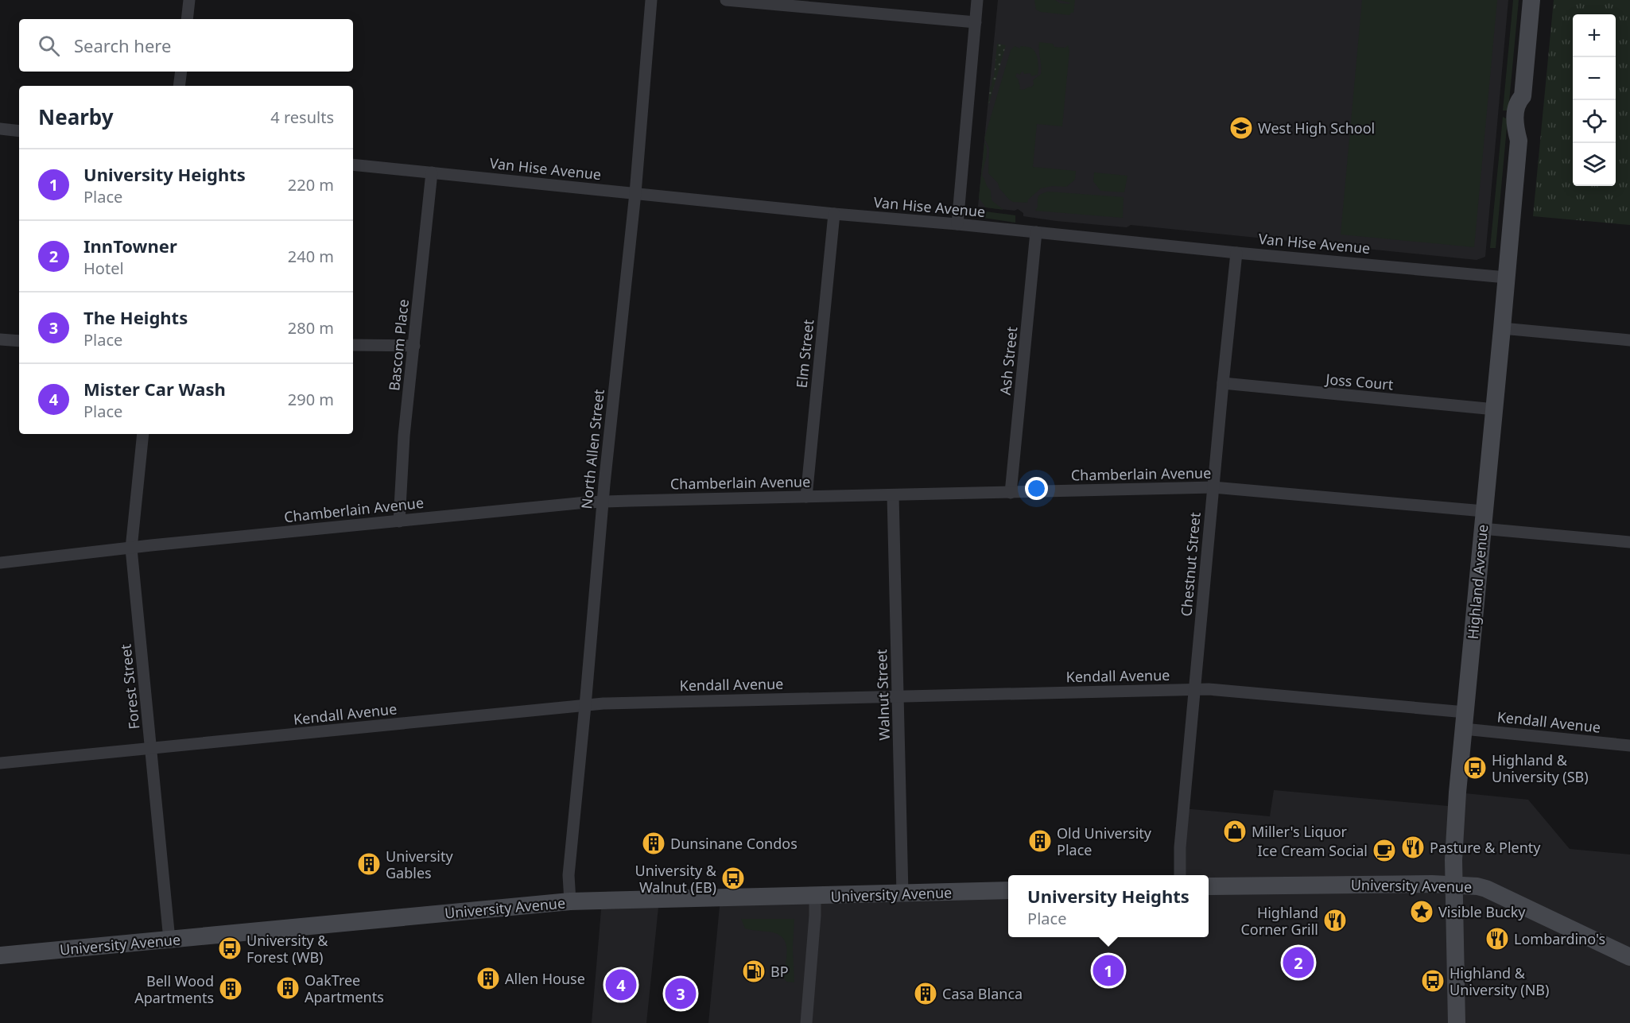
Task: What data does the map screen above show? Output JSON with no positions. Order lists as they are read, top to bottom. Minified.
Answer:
{"streets":{"street":["Van Hise Avenue","Bascom Place","Elm Street","Ash Street","Joss Court","North Allen Street","Chamberlain Avenue","Chestnut Street","Highland Avenue","Kendall Avenue","Forest Street","Walnut Street","University Avenue"]},"crossings":[["Van Hise Avenue","Bascom Place"],["Van Hise Avenue","Elm Street"],["Van Hise Avenue","Ash Street"],["Van Hise Avenue","North Allen Street"],["Van Hise Avenue","Chestnut Street"],["Van Hise Avenue","Highland Avenue"],["Bascom Place","Chamberlain Avenue"],["Elm Street","Chamberlain Avenue"],["Ash Street","Chamberlain Avenue"],["Joss Court","Chestnut Street"],["Joss Court","Highland Avenue"],["North Allen Street","Chamberlain Avenue"],["North Allen Street","Kendall Avenue"],["North Allen Street","University Avenue"],["Chamberlain Avenue","Chestnut Street"],["Chamberlain Avenue","Highland Avenue"],["Chamberlain Avenue","Forest Street"],["Chamberlain Avenue","Walnut Street"],["Chestnut Street","Kendall Avenue"],["Highland Avenue","Kendall Avenue"],["Highland Avenue","University Avenue"],["Kendall Avenue","Forest Street"],["Kendall Avenue","Walnut Street"],["Forest Street","University Avenue"],["Walnut Street","University Avenue"]],"places":{"school or university":["West High School"],"bus stop":["Highland & University (SB)","University & Walnut (EB)","University & Forest (WB)","Highland & University (NB)"],"shop":["Miller's Liquor"],"building":["Old University Place","Dunsinane Condos","University Gables","Allen House","OakTree Apartments","Bell Wood Apartments","Casa Blanca"],"restaurant":["Pasture & Plenty","Highland Corner Grill","Lombardino's"],"cafe":["Ice Cream Social"],"place":["Visible Bucky"],"fuel station":["BP"]},"page":{"map_buttons":["+","−"],"search":"Search here","heading":["Nearby","4 results"],"list":[{"mark":"1","name":"University Heights","note":"Place","value":"220 m"},{"mark":"2","name":"InnTowner","note":"Hotel","value":"240 m"},{"mark":"3","name":"The Heights","note":"Place","value":"280 m"},{"mark":"4","name":"Mister Car Wash","note":"Place","value":"290 m"}],"popup":["University Heights","Place"],"pins":["2","1","4","3"]}}
